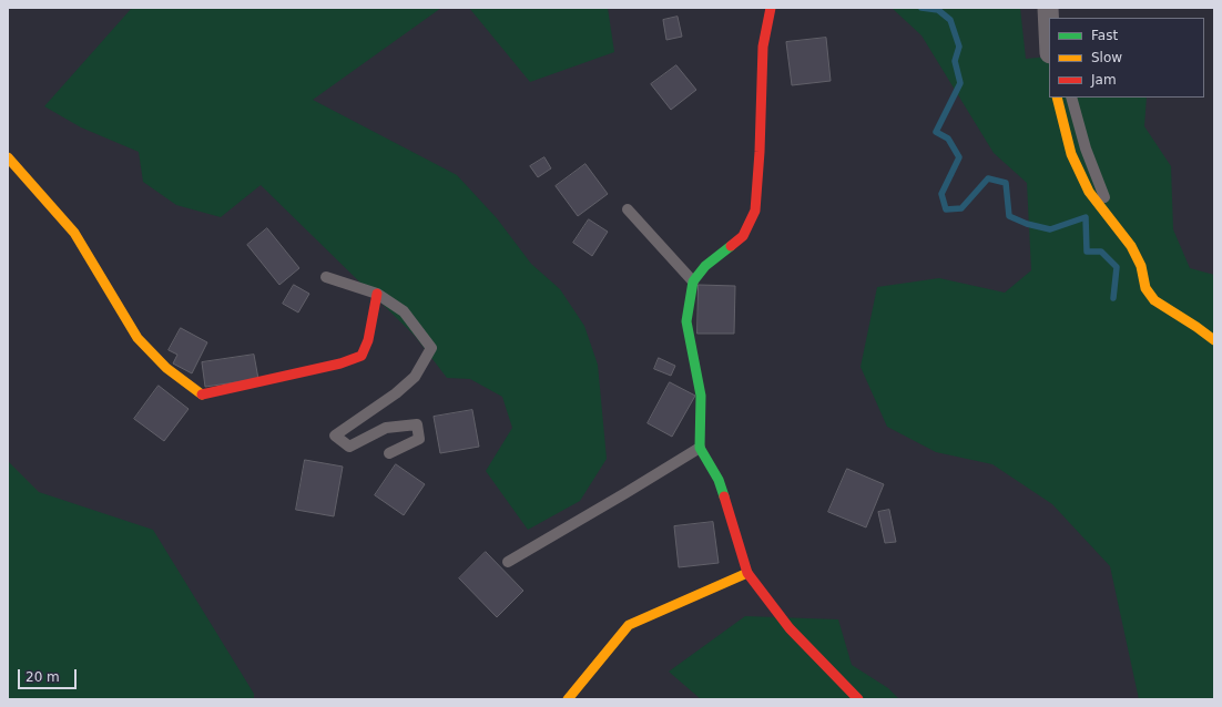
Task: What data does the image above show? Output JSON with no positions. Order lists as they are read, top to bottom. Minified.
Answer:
{"legend":["Fast","Slow","Jam"],"scale_bar":"20 m"}
